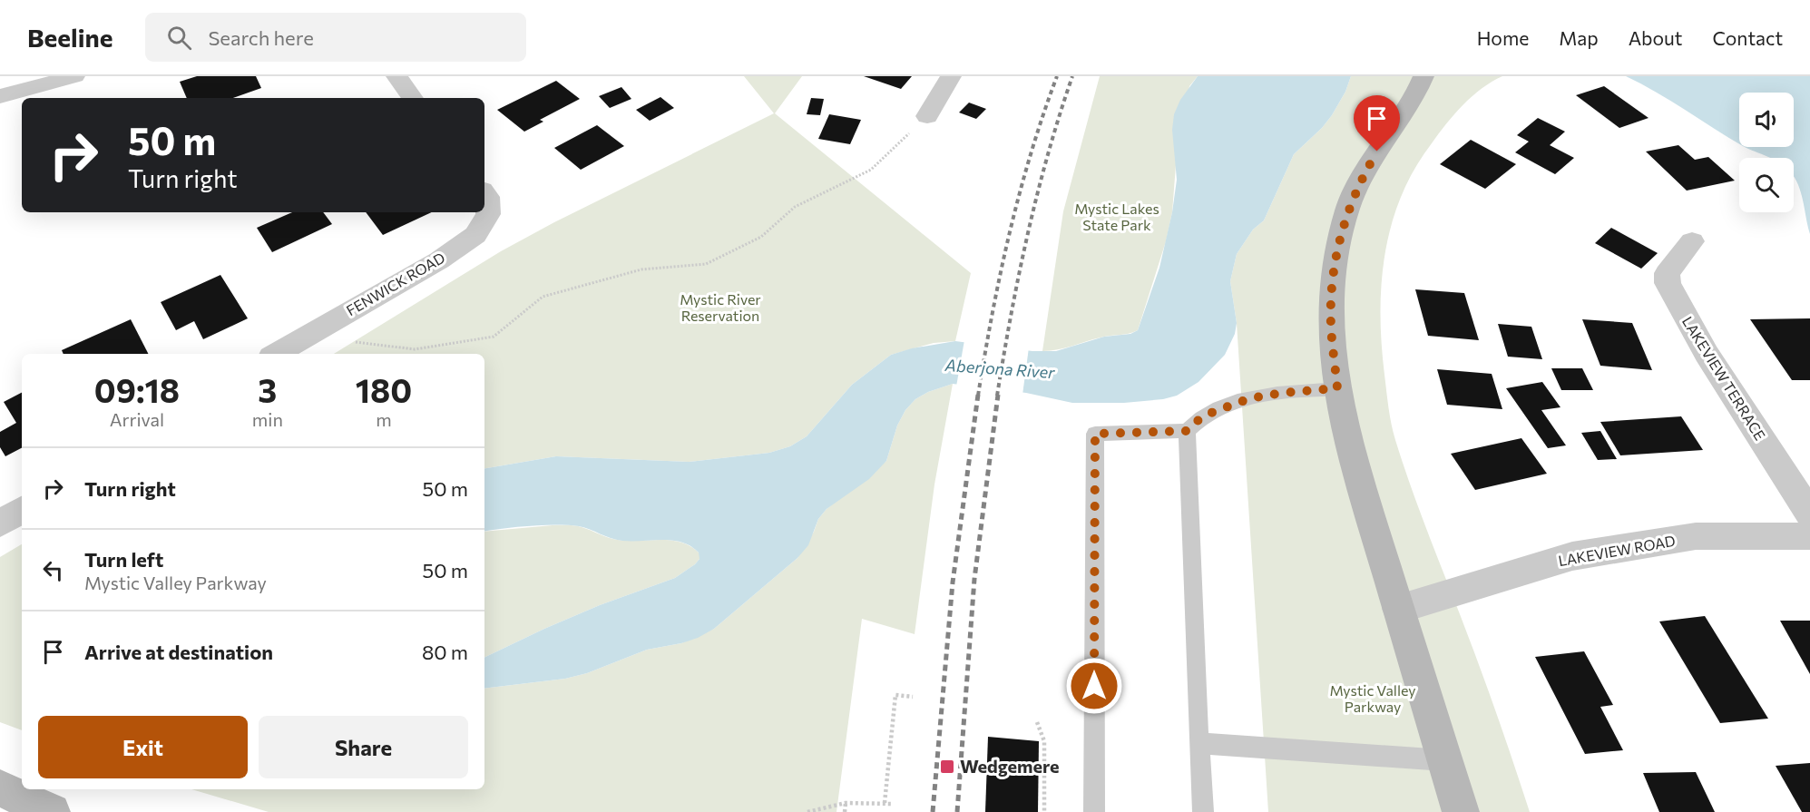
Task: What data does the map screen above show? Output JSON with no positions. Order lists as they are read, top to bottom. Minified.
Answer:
{"streets":{"street":["FENWICK ROAD","LAKEVIEW TERRACE","LAKEVIEW ROAD"]},"water":["Aberjona River"],"parks":["Mystic Lakes State Park","Mystic River Reservation","Mystic Valley Parkway"],"places":{"transit":["Wedgemere"]},"page":{"header":"Beeline","search":"Search here","nav":["Home","Map","About","Contact"],"turn":["50 m","Turn right"],"eta":["09:18","Arrival","3","min","180","m"],"list":[{"name":"Turn right","value":"50 m"},{"name":"Turn left","note":"Mystic Valley Parkway","value":"50 m"},{"name":"Arrive at destination","value":"80 m"}],"buttons":["Exit","Share"]}}
